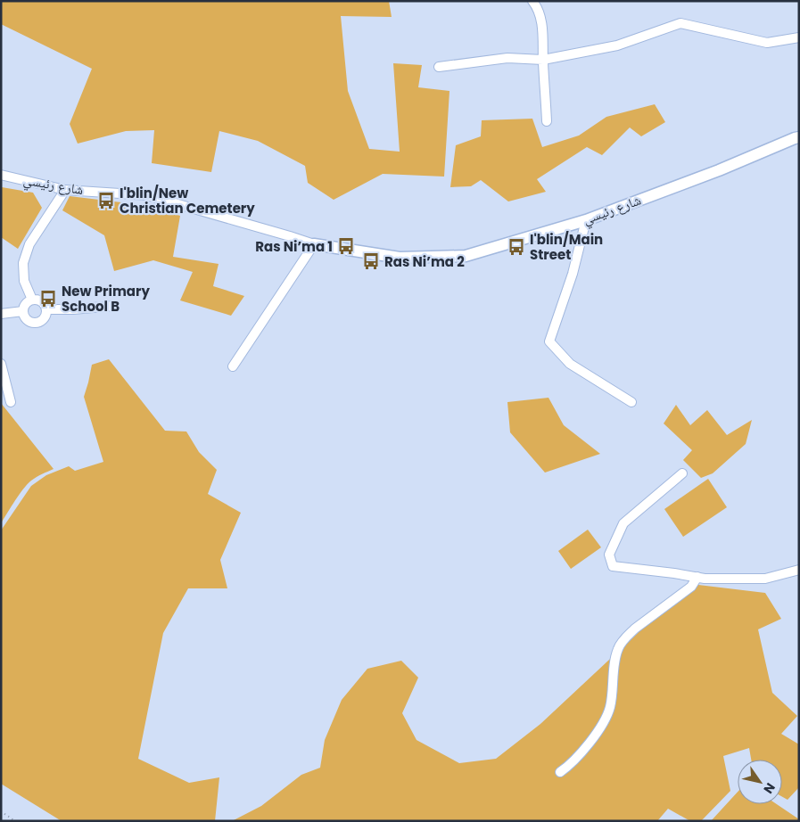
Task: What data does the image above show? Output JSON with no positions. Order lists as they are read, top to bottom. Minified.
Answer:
{"streets":{"street":["شارع رئيسي"]},"places":{"bus stop":["I'blin/New Christian Cemetery","Ras Ni’ma 1","I'blin/Main Street","Ras Ni’ma 2","New Primary School B"]},"north":"bottom right"}
